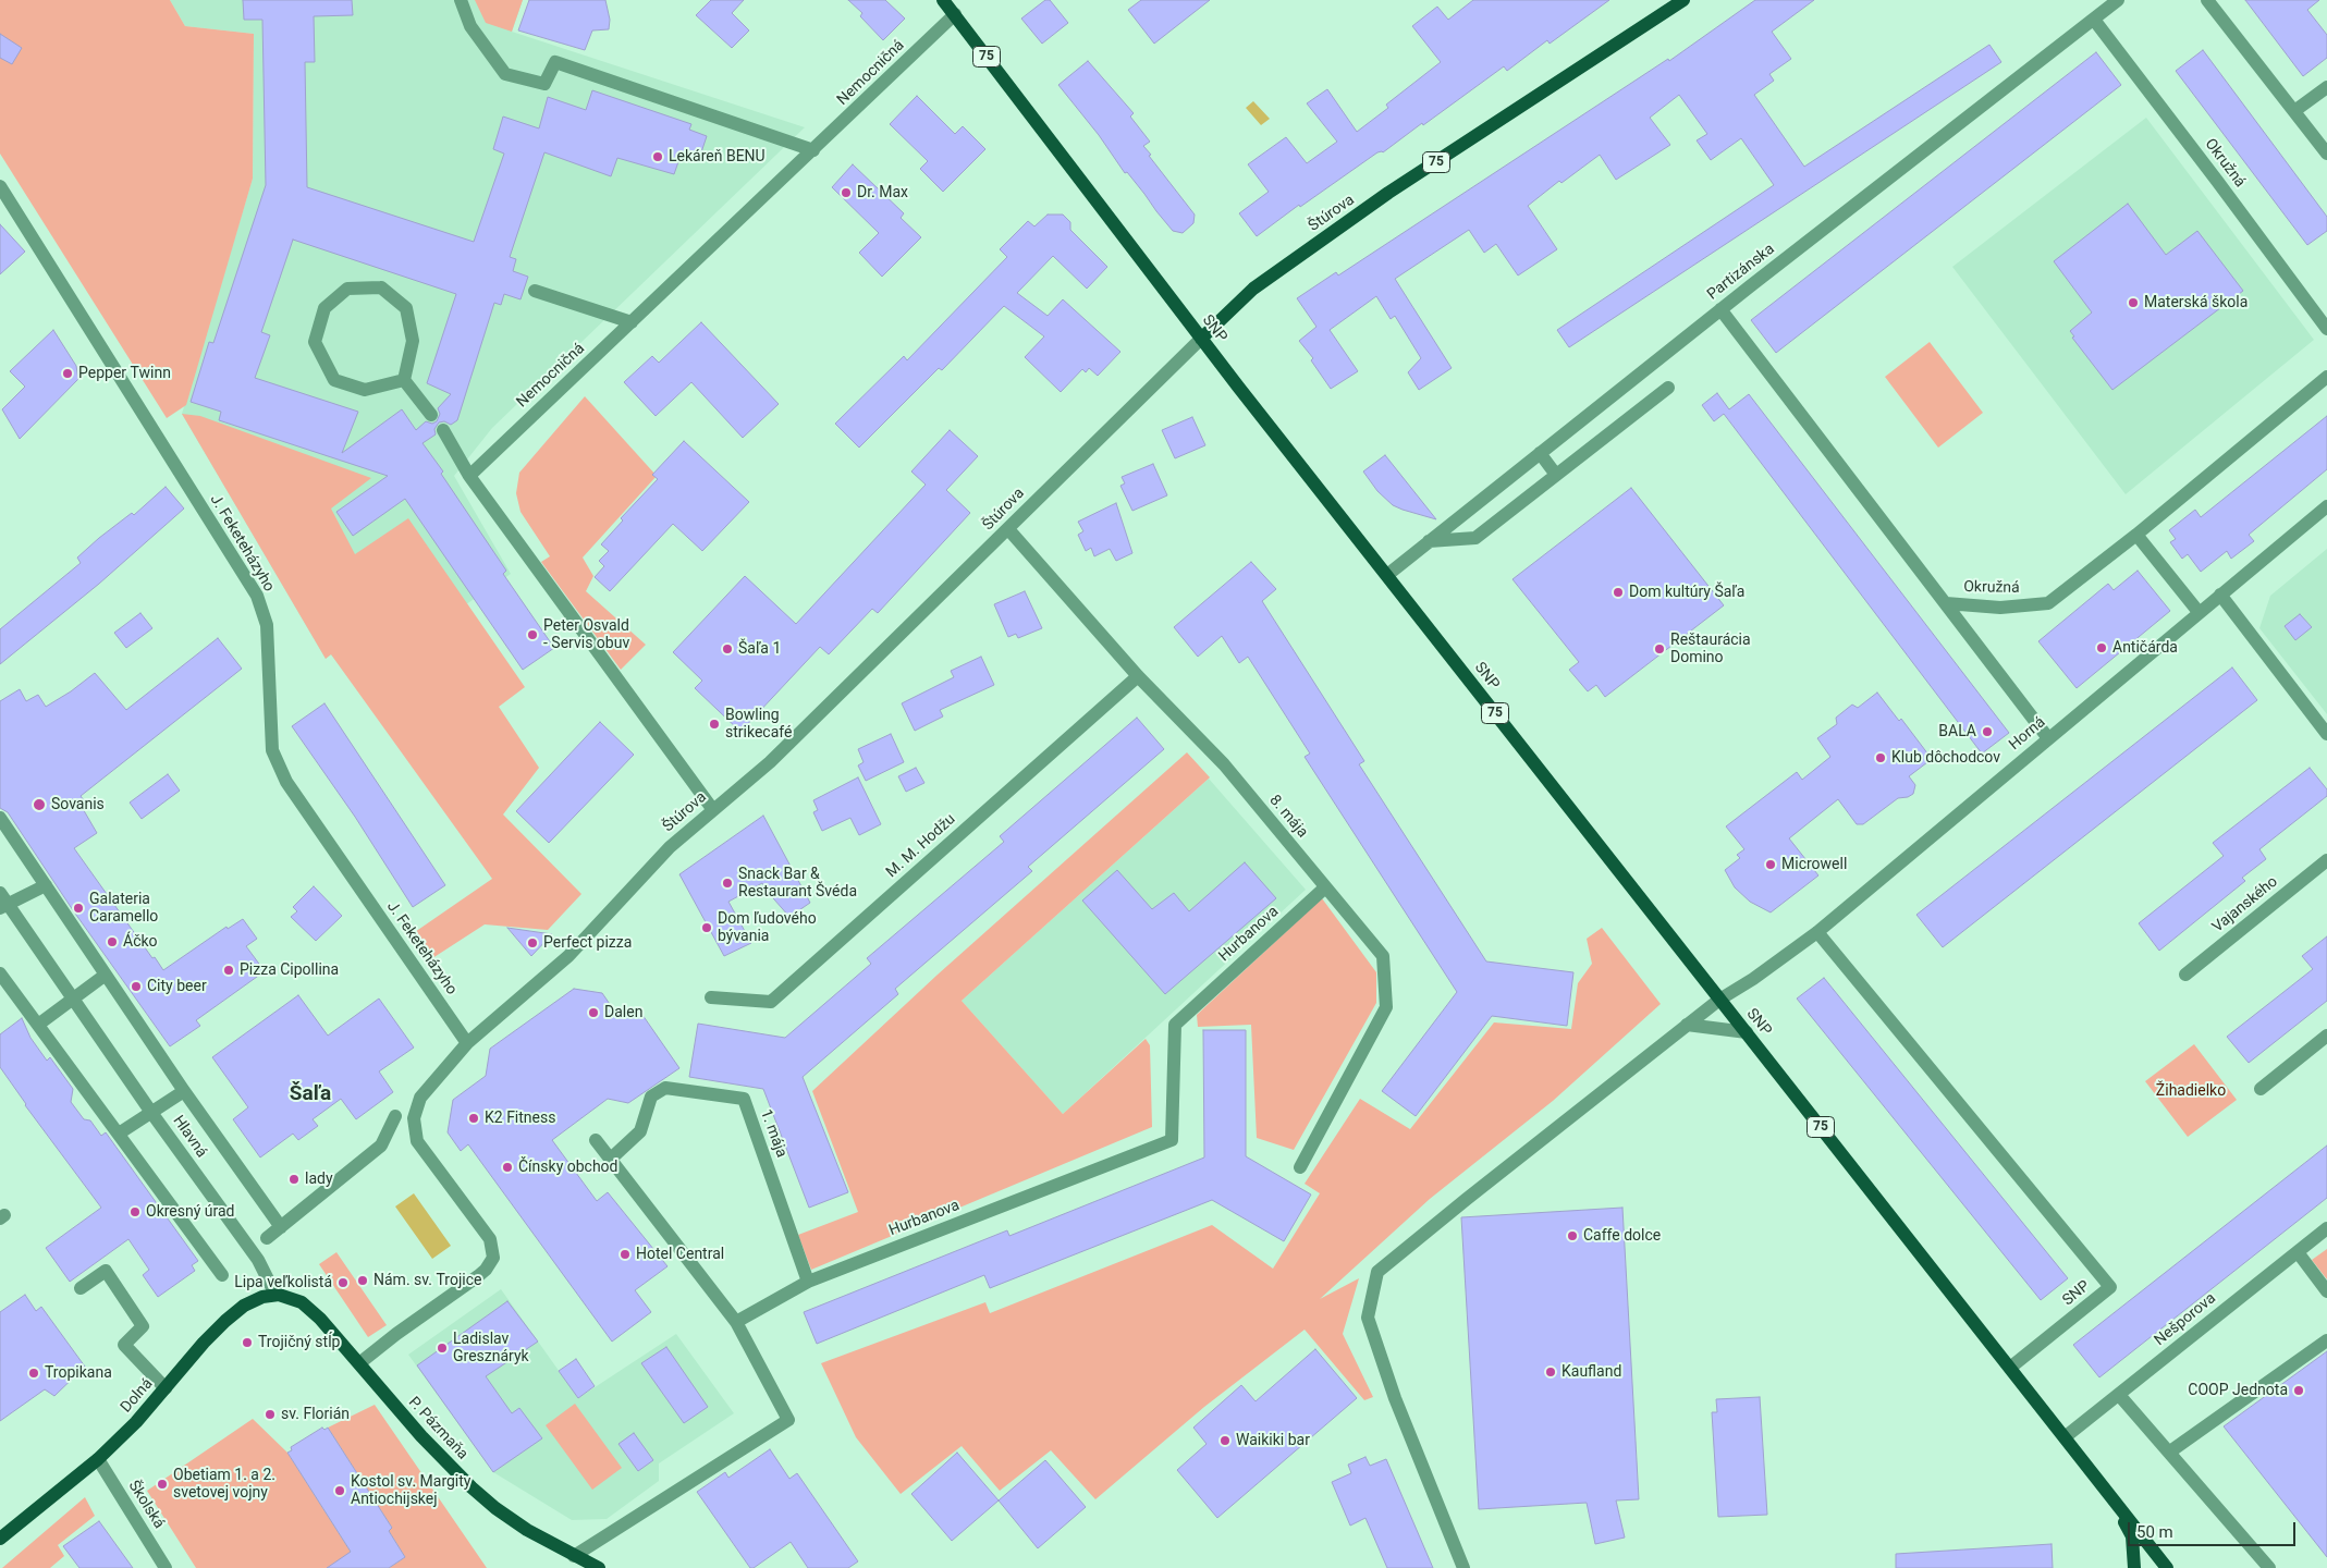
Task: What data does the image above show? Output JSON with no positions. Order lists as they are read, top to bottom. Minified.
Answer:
{"streets":{"main road":["75","Štúrova","SNP","Dolná","P. Pázmaňa"],"street":["Nemocničná","Okružná","Partizánska","J. Feketeházyho","Horná","8. mája","M. M. Hodžu","Vajanského","Hurbanova","1. mája","Hlavná","Nešporova","Školská"]},"crossings":[["Nemocničná","SNP"],["Okružná","Partizánska"],["Štúrova","SNP"],["Štúrova","J. Feketeházyho"],["Štúrova","8. mája"],["Štúrova","P. Pázmaňa"],["Partizánska","SNP"],["SNP","Horná"],["SNP","Nešporova"],["8. mája","M. M. Hodžu"],["8. mája","Hurbanova"],["Hurbanova","1. mája"],["Hlavná","Dolná"],["Hlavná","P. Pázmaňa"],["Dolná","P. Pázmaňa"],["Dolná","Školská"]],"districts":["Šaľa"],"parks":["Žihadielko"],"places":["Lekáreň BENU","Dr. Max","Materská škola","Pepper Twinn","Dom kultúry Šaľa","Peter Osvald - Servis obuv","Antičárda","Šaľa 1","Reštaurácia Domino","Bowling strikecafé","BALA","Klub dôchodcov","Sovanis","Microwell","Snack Bar & Restaurant Švéda","Galateria Caramello","Dom ľudového bývania","Áčko","Perfect pizza","Pizza Cipollina","City beer","Dalen","K2 Fitness","Čínsky obchod","lady","Okresný úrad","Caffe dolce","Hotel Central","Nám. sv. Trojice","Lipa veľkolistá","Trojičný stĺp","Ladislav Gresznáryk","Kaufland","Tropikana","COOP Jednota","sv. Florián","Waikiki bar","Obetiam 1. a 2. svetovej vojny","Kostol sv. Margity Antiochijskej"],"scale_bar":"50 m"}
